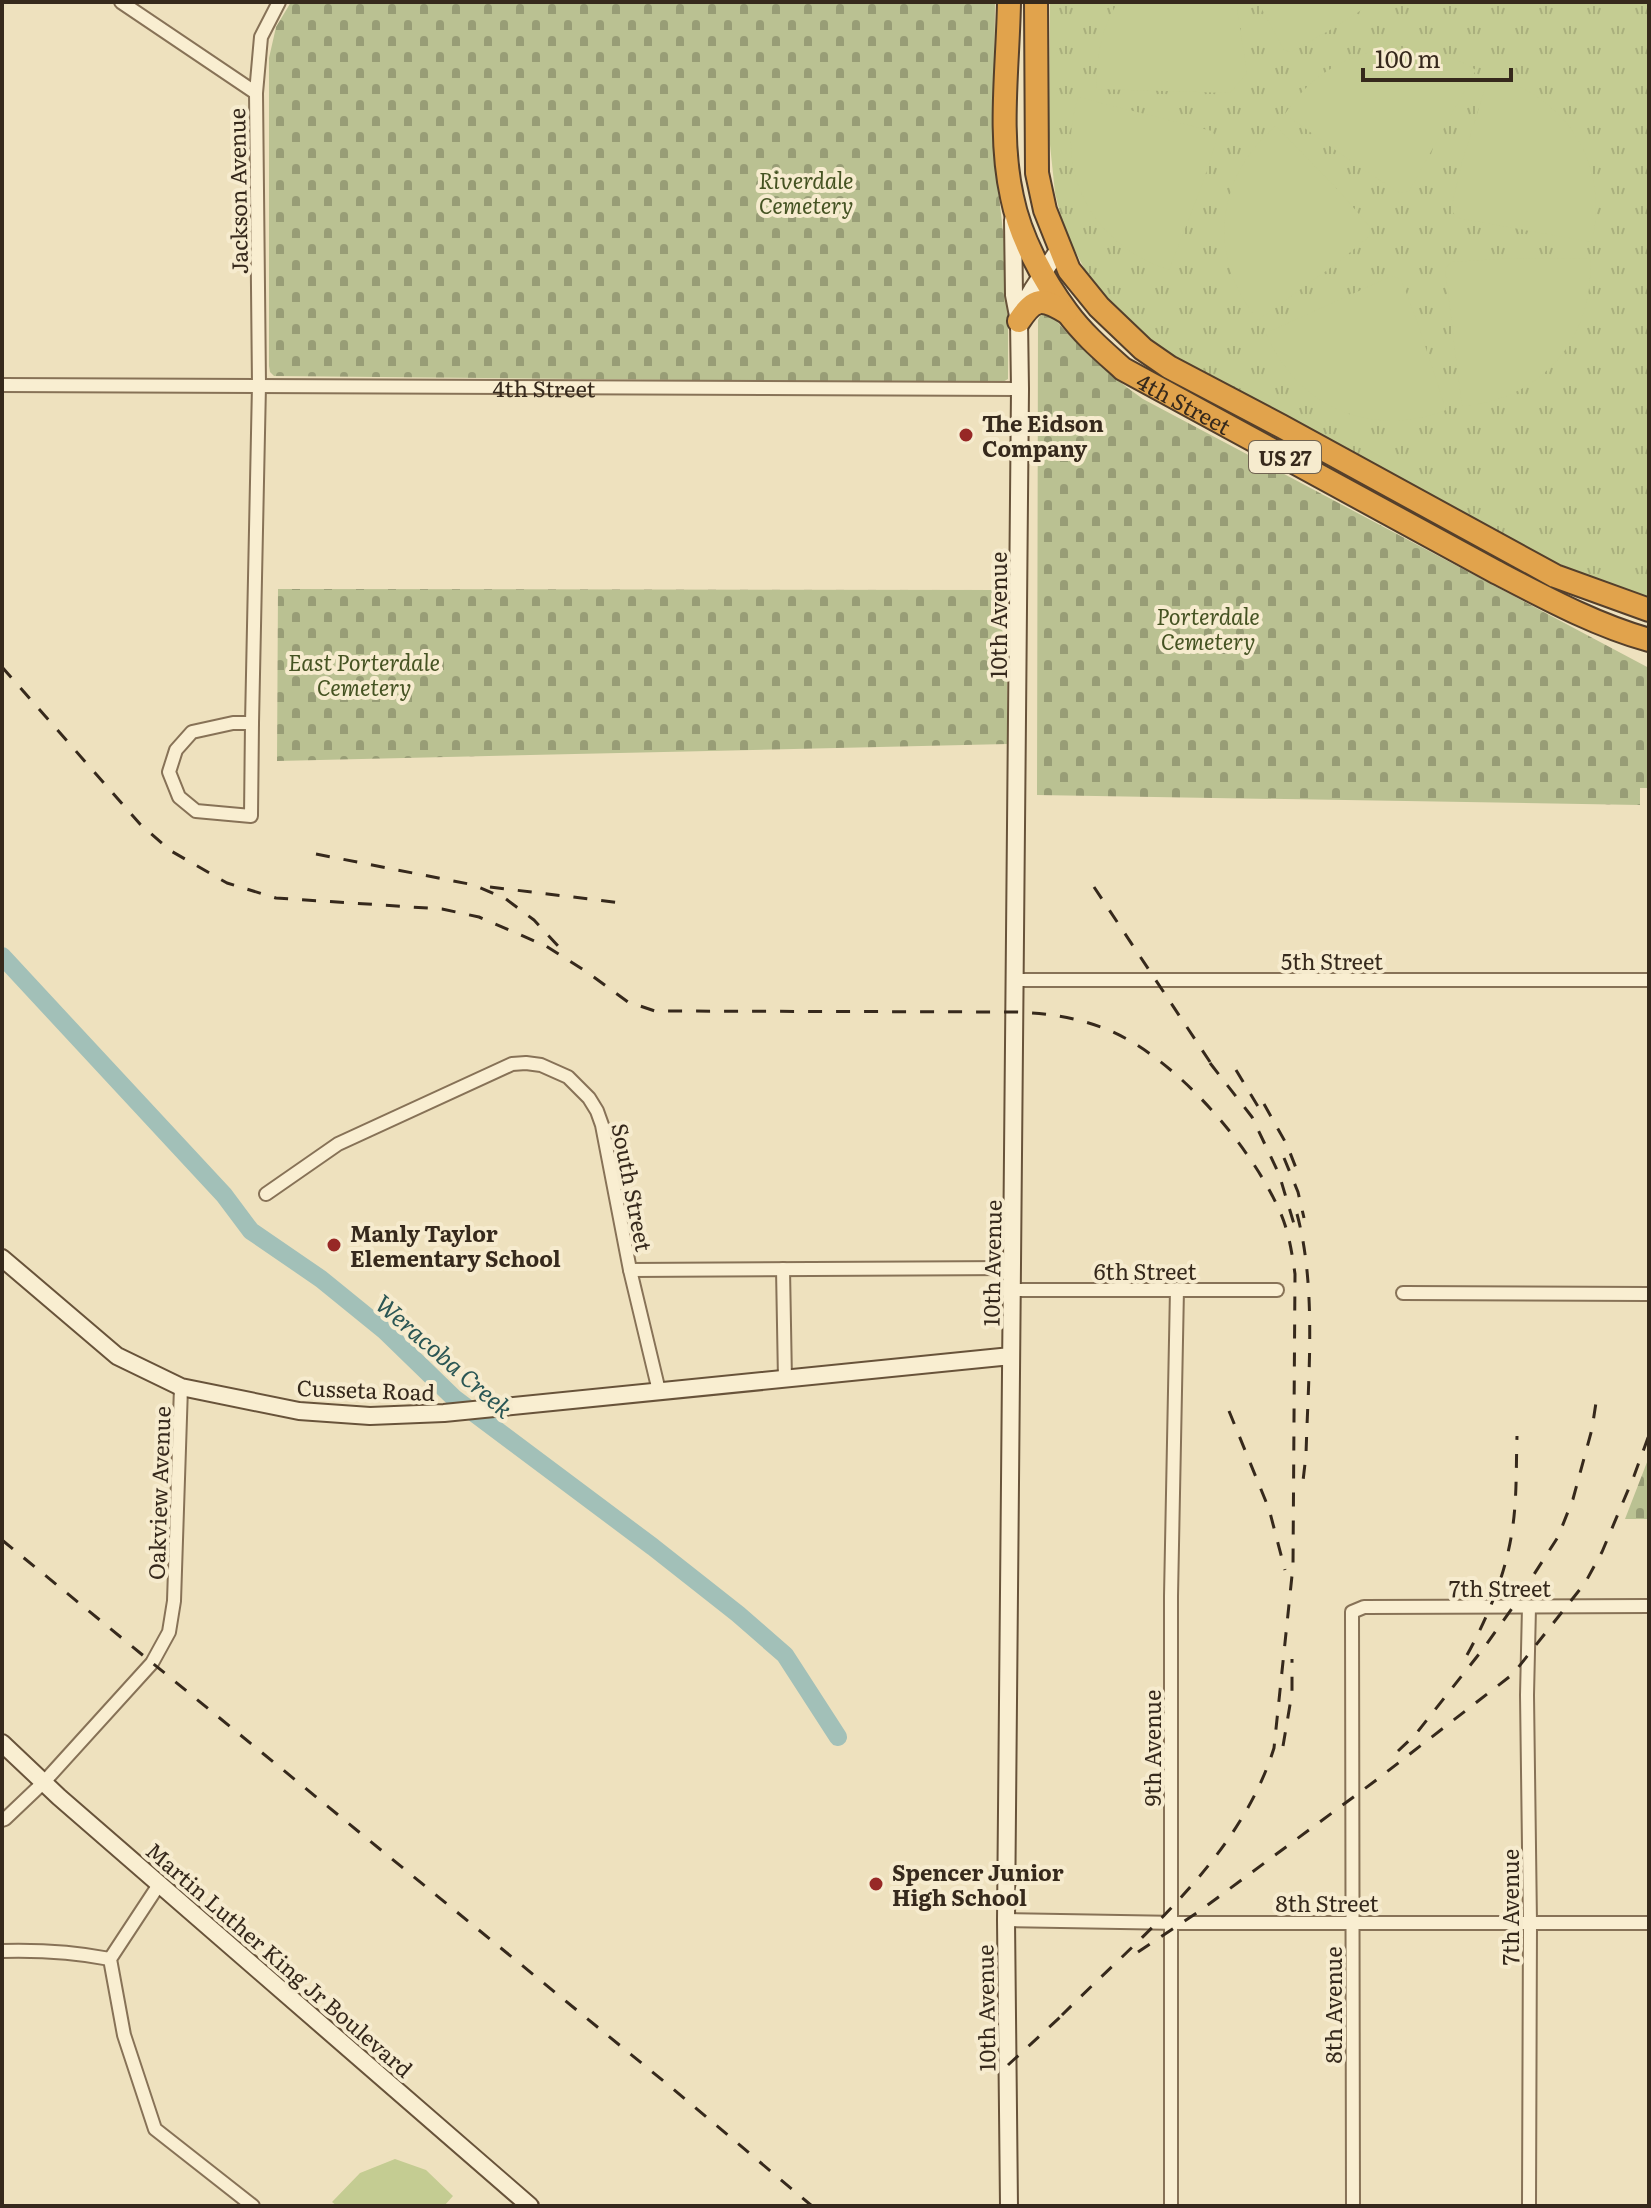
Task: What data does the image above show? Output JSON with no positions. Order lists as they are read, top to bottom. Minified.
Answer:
{"streets":{"highway":["4th Street","US 27"],"main road":["10th Avenue","Cusseta Road","Martin Luther King Jr Boulevard"],"street":["Jackson Avenue","5th Street","South Street","6th Street","Oakview Avenue","7th Street","9th Avenue","8th Street","7th Avenue","8th Avenue"]},"crossings":[["Jackson Avenue","4th Street"],["4th Street","10th Avenue"],["10th Avenue","5th Street"],["10th Avenue","South Street"],["10th Avenue","6th Street"],["10th Avenue","Cusseta Road"],["10th Avenue","8th Street"],["6th Street","9th Avenue"],["Cusseta Road","Oakview Avenue"],["Oakview Avenue","Martin Luther King Jr Boulevard"],["7th Street","7th Avenue"],["7th Street","8th Avenue"],["9th Avenue","8th Street"],["8th Street","7th Avenue"],["8th Street","8th Avenue"]],"water":["Weracoba Creek"],"parks":["Riverdale Cemetery","Porterdale Cemetery","East Porterdale Cemetery"],"places":["The Eidson Company","Manly Taylor Elementary School","Spencer Junior High School"],"scale_bar":"100 m"}
